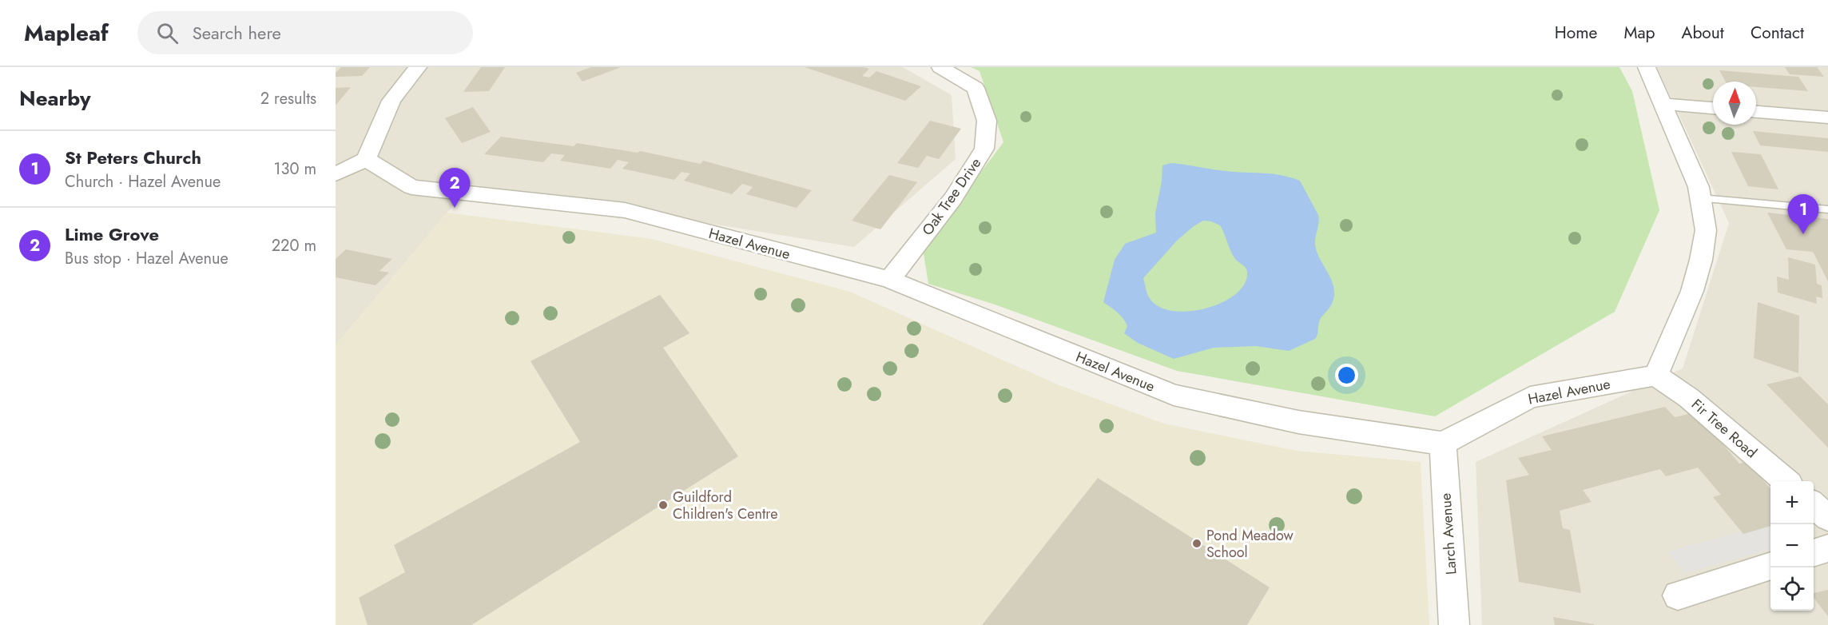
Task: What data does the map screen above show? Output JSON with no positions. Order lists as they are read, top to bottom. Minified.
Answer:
{"streets":{"street":["Oak Tree Drive","Hazel Avenue","Fir Tree Road","Larch Avenue"]},"crossings":[["Oak Tree Drive","Hazel Avenue"],["Hazel Avenue","Fir Tree Road"],["Hazel Avenue","Larch Avenue"]],"places":["Guildford Children's Centre","Pond Meadow School"],"north":"top","page":{"header":"Mapleaf","search":"Search here","nav":["Home","Map","About","Contact"],"heading":["Nearby","2 results"],"list":[{"mark":"1","name":"St Peters Church","note":"Church · Hazel Avenue","value":"130 m"},{"mark":"2","name":"Lime Grove","note":"Bus stop · Hazel Avenue","value":"220 m"}],"pins":["2","1"],"map_buttons":["+","−"]}}
